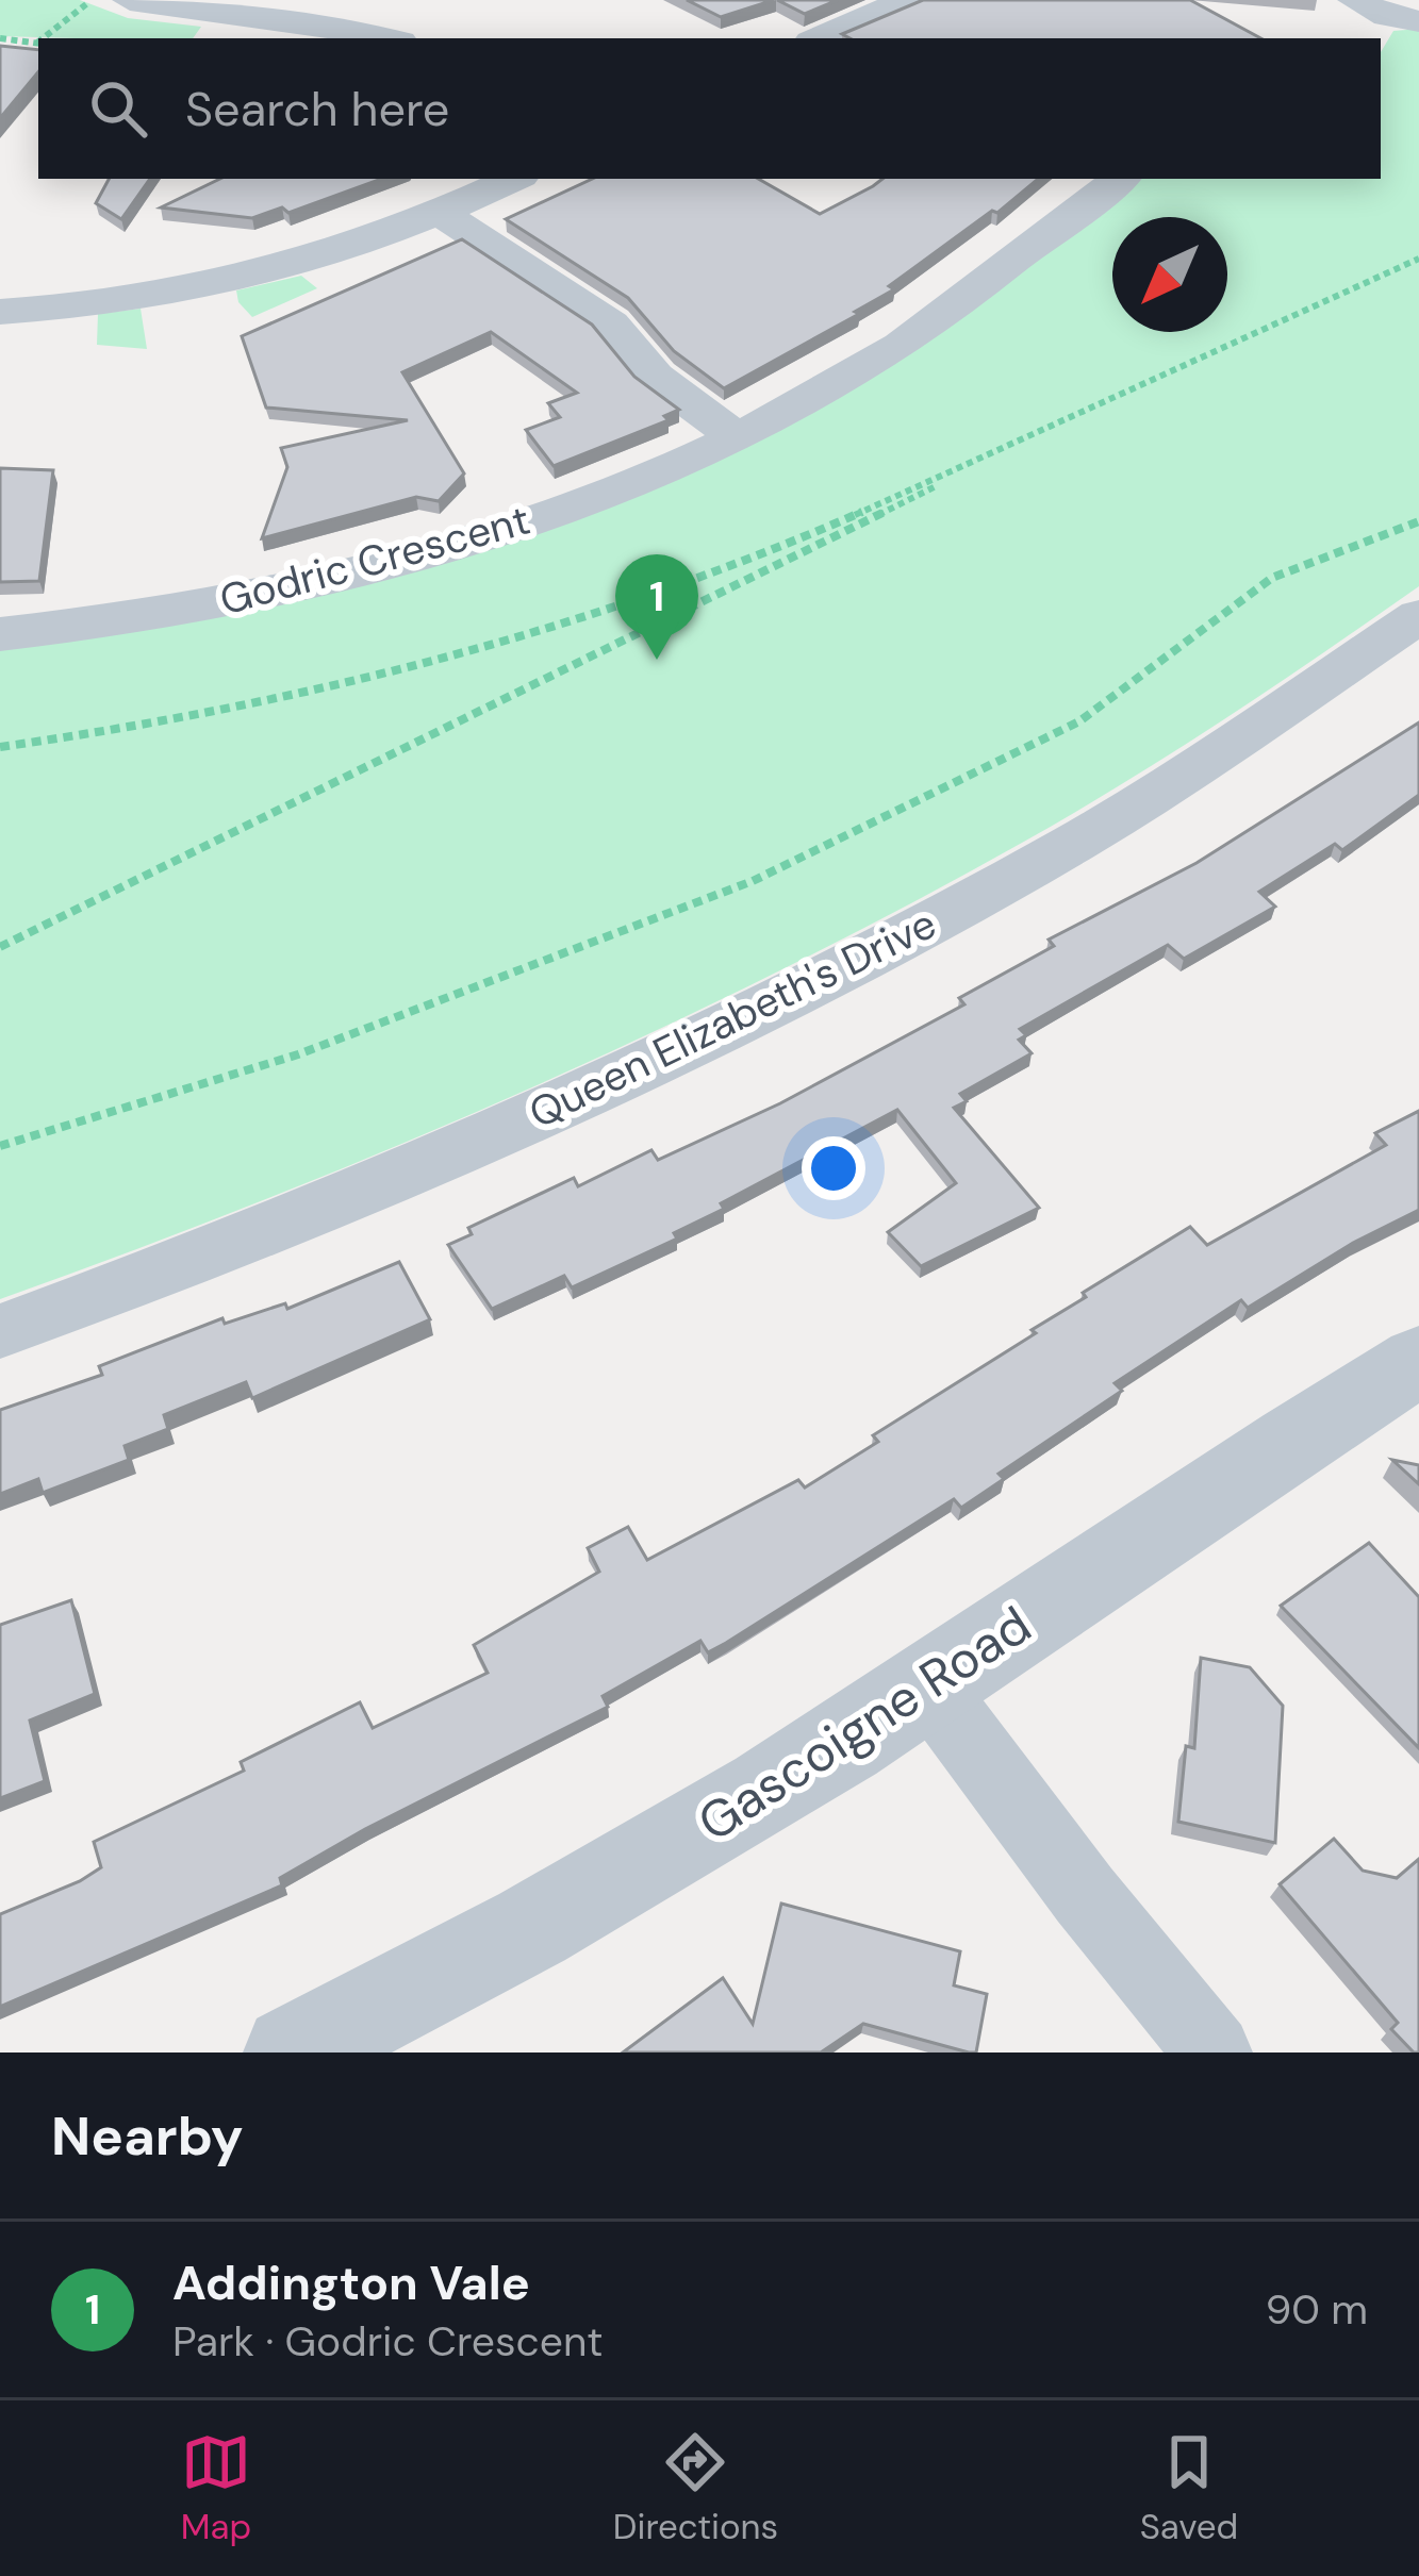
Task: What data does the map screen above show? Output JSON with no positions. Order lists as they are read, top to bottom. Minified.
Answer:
{"streets":{"street":["Godric Crescent","Queen Elizabeth's Drive","Gascoigne Road"]},"north":"bottom left","page":{"search":"Search here","pins":"1","heading":"Nearby","list":[{"mark":"1","name":"Addington Vale","note":"Park · Godric Crescent","value":"90 m"}],"nav":["Map","Directions","Saved"]}}
